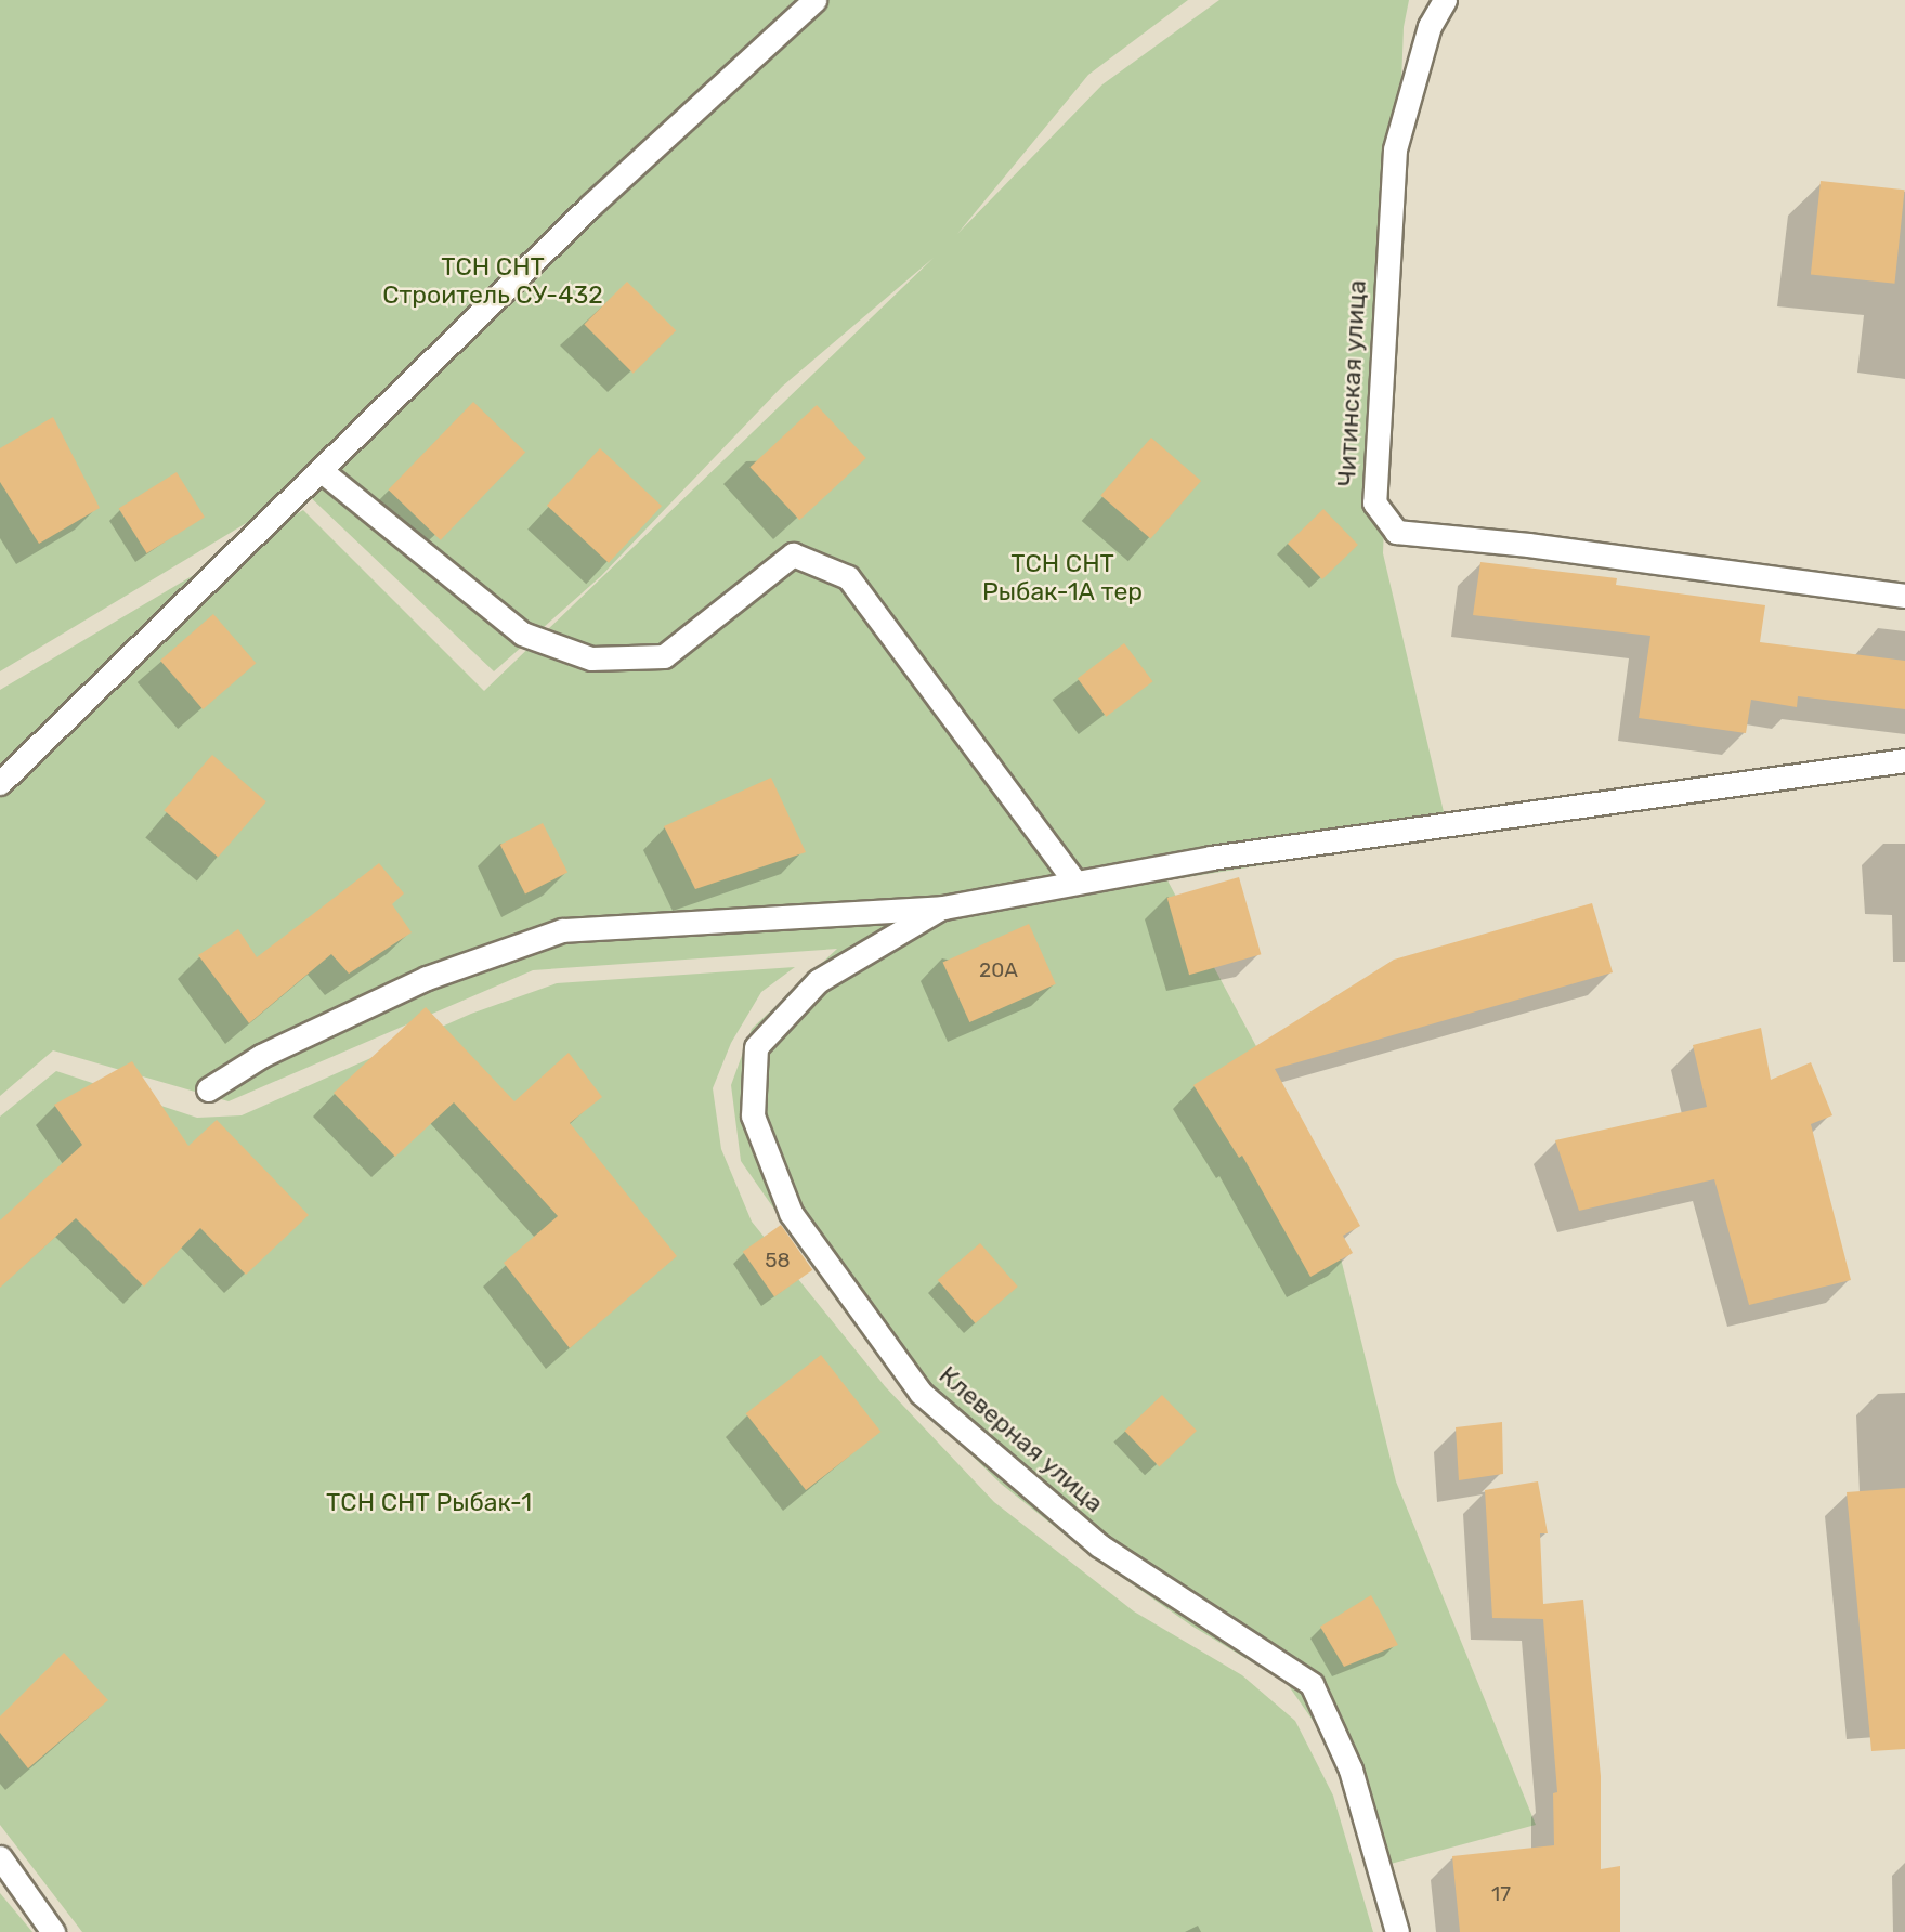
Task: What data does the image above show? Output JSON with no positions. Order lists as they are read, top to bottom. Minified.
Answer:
{"streets":{"lane":["Читинская улица","Клеверная улица"]},"parks":["ТСН СНТ Строитель СУ-432","ТСН СНТ Рыбак-1А тер","ТСН СНТ Рыбак-1"],"house_numbers":["20А","58","17"]}
